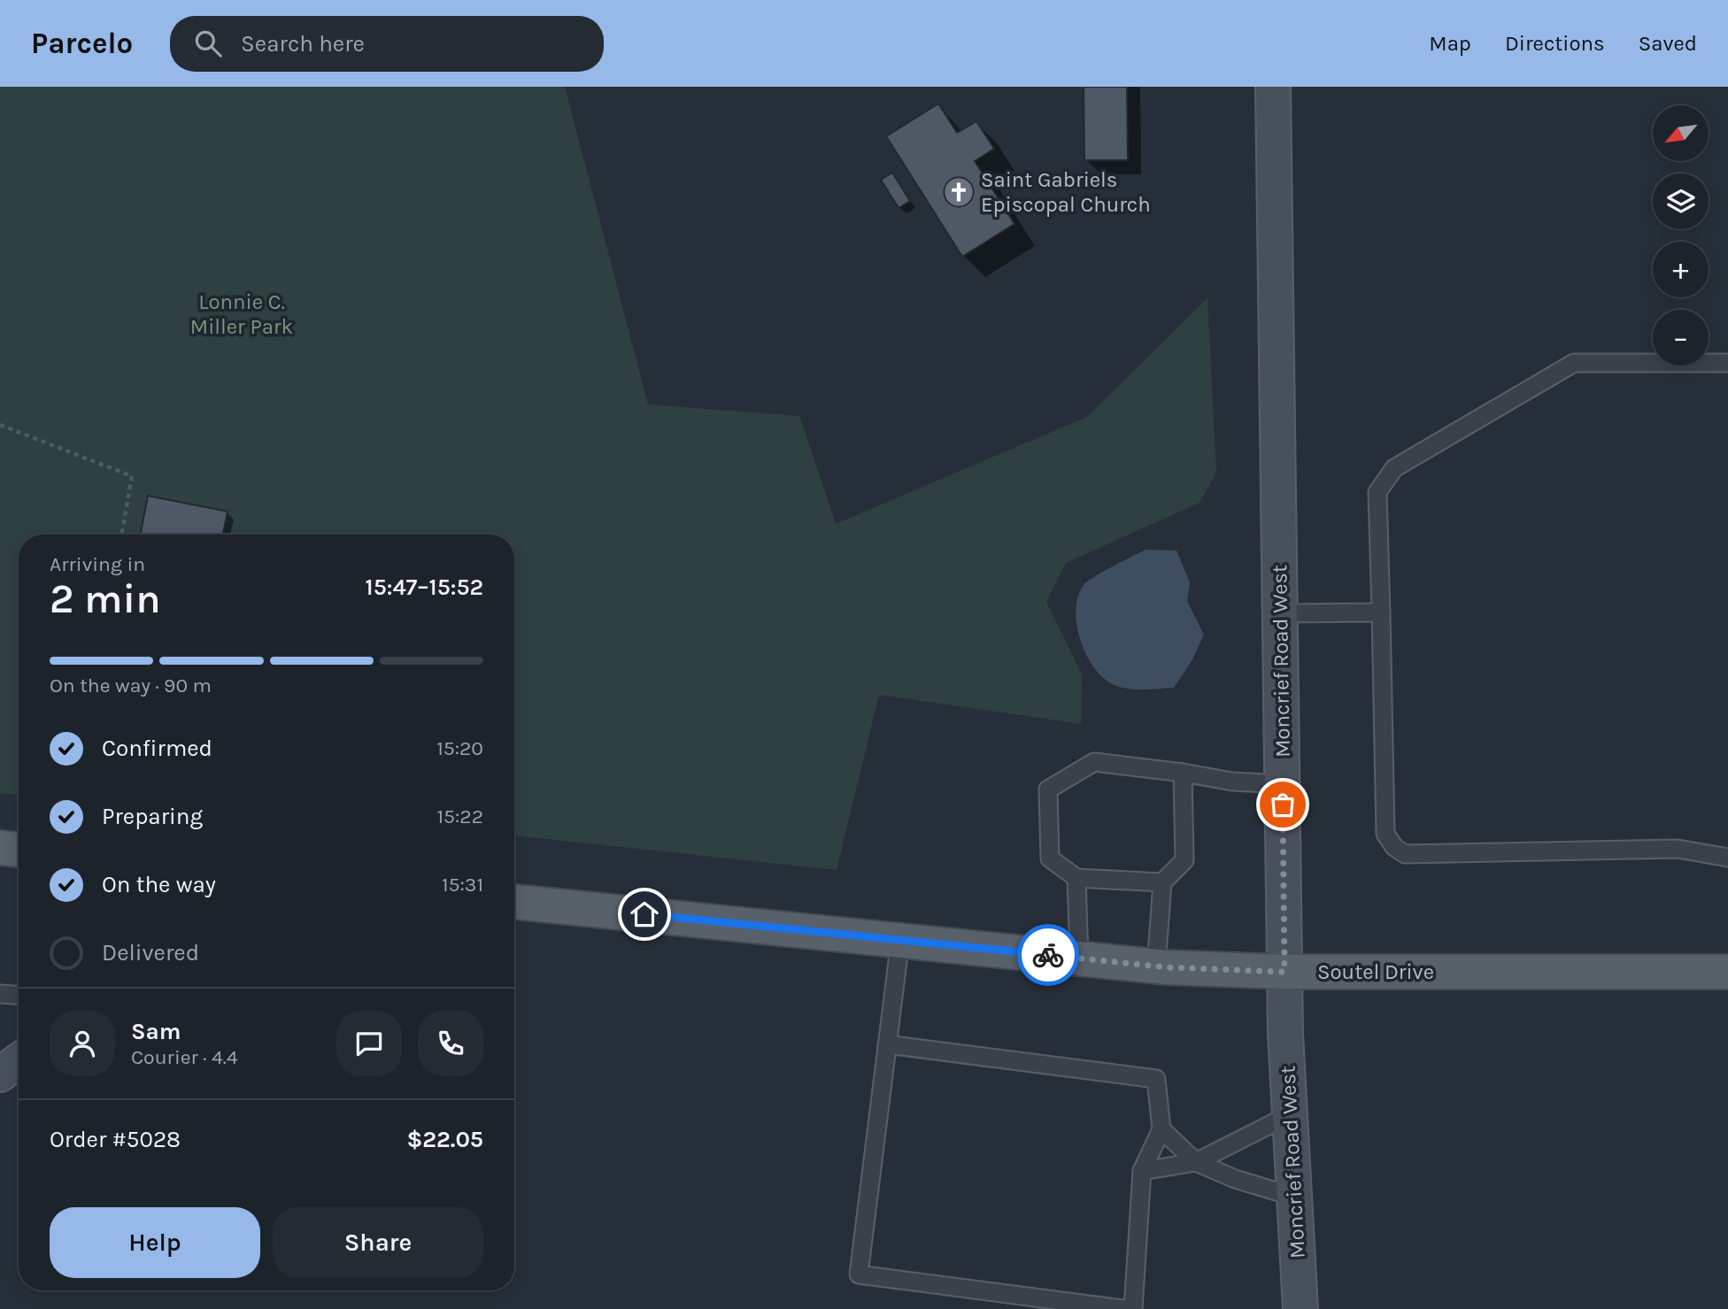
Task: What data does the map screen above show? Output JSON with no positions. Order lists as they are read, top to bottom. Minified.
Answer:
{"streets":{"main road":["Moncrief Road West","Soutel Drive"]},"crossings":[["Moncrief Road West","Soutel Drive"]],"parks":["Lonnie C. Miller Park"],"places":{"church":["Saint Gabriels Episcopal Church"]},"north":"bottom left","page":{"header":"Parcelo","search":"Search here","nav":["Map","Directions","Saved"],"map_buttons":["+","−"],"heading":["2 min","Arriving in","15:47–15:52"],"panel":["Sam","Courier · 4.4","Order #5028","$22.05"],"bar":"On the way · 90 m","list":[["Confirmed","15:20"],["Preparing","15:22"],["On the way","15:31"],"Delivered"],"buttons":["Help","Share"]}}
